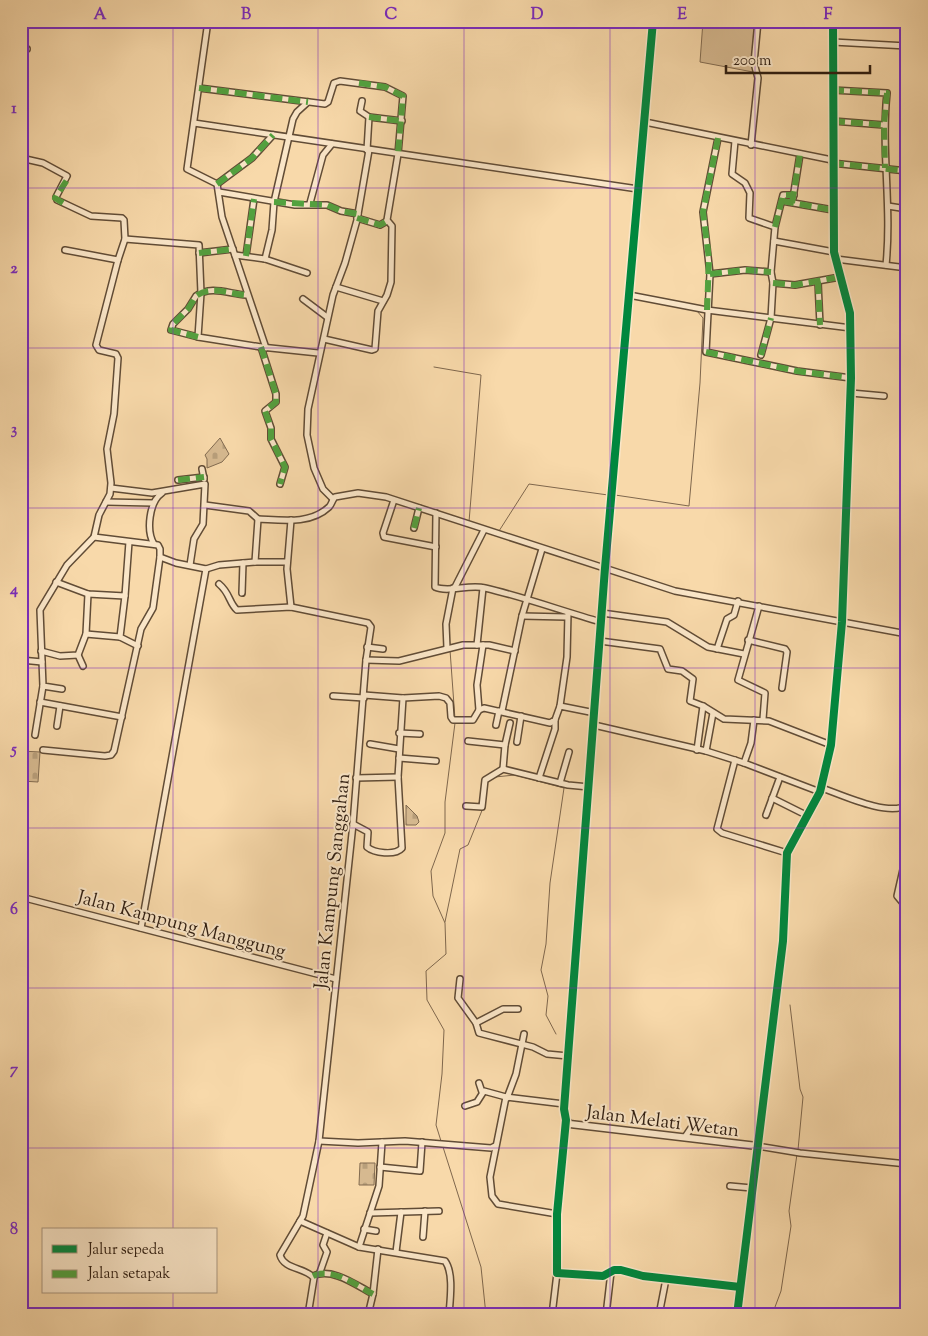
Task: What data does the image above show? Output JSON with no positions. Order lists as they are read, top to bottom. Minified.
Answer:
{"streets":{"street":["Jalan Kampung Sanggahan","Jalan Kampung Manggung","Jalan Melati Wetan"]},"crossings":[["Jalan Kampung Sanggahan","Jalan Kampung Manggung"]],"legend":["Jalur sepeda","Jalan setapak"],"scale_bar":"200 m","grid":{"columns":["A","B","C","D","E","F"],"rows":["1","2","3","4","5","6","7","8"]}}
